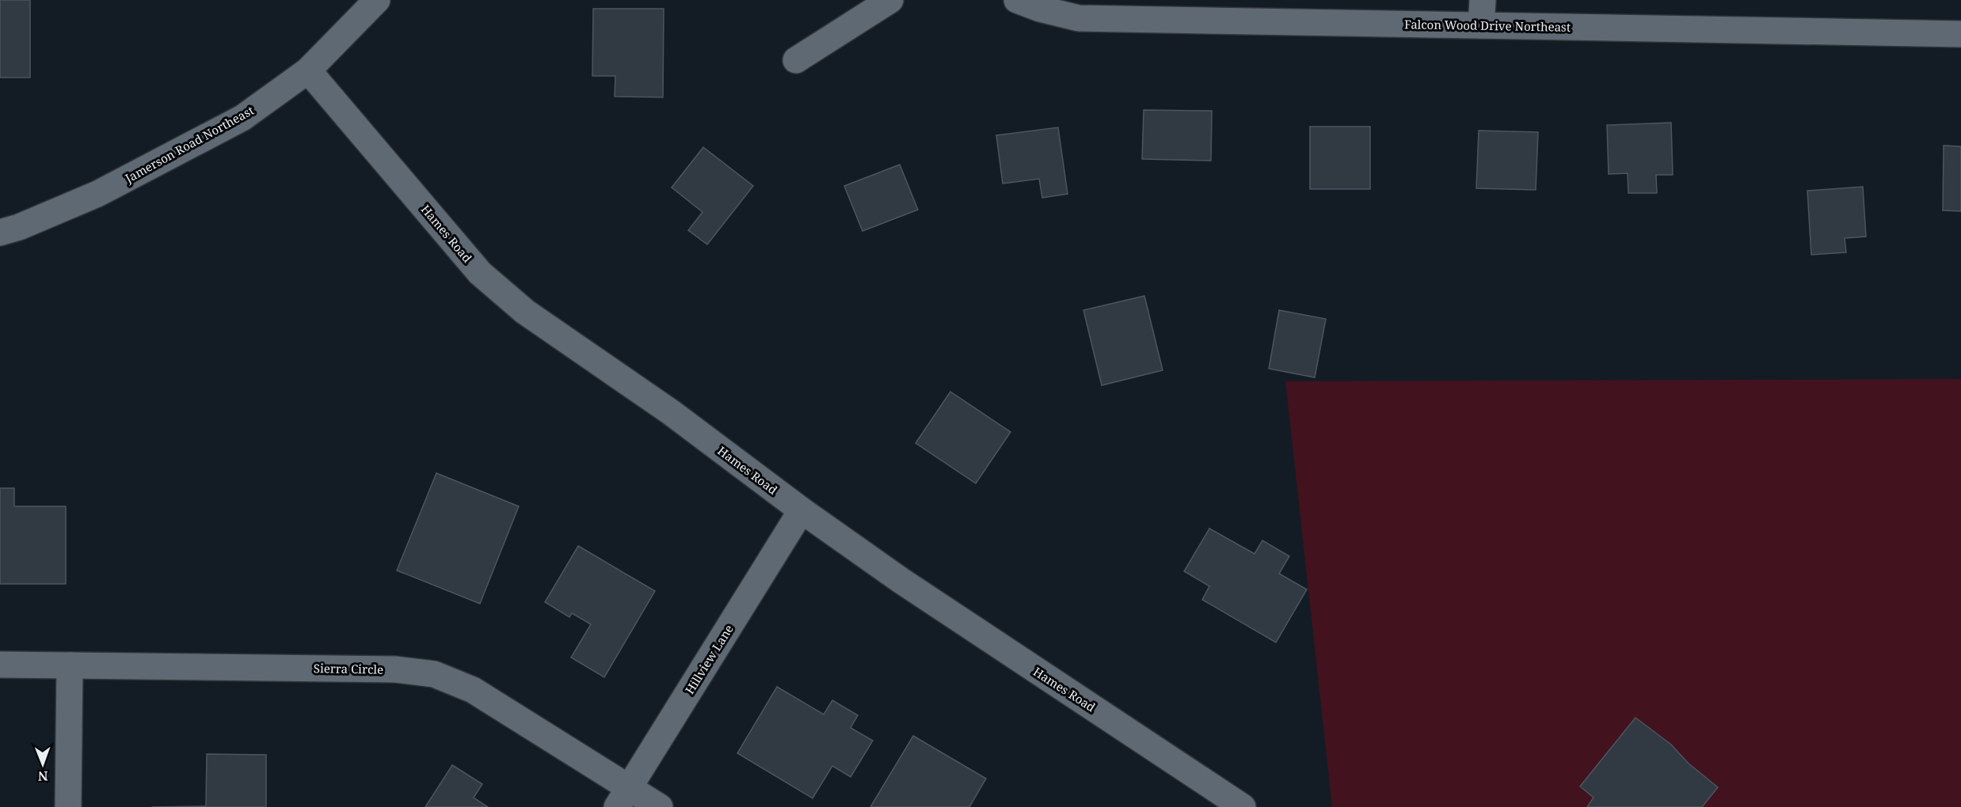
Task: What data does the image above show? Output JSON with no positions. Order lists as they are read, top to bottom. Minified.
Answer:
{"streets":{"street":["Falcon Wood Drive Northeast","Jamerson Road Northeast","Hames Road","Hillview Lane","Sierra Circle"]},"crossings":[["Jamerson Road Northeast","Hames Road"],["Hames Road","Hillview Lane"],["Hillview Lane","Sierra Circle"]],"north":"bottom"}
